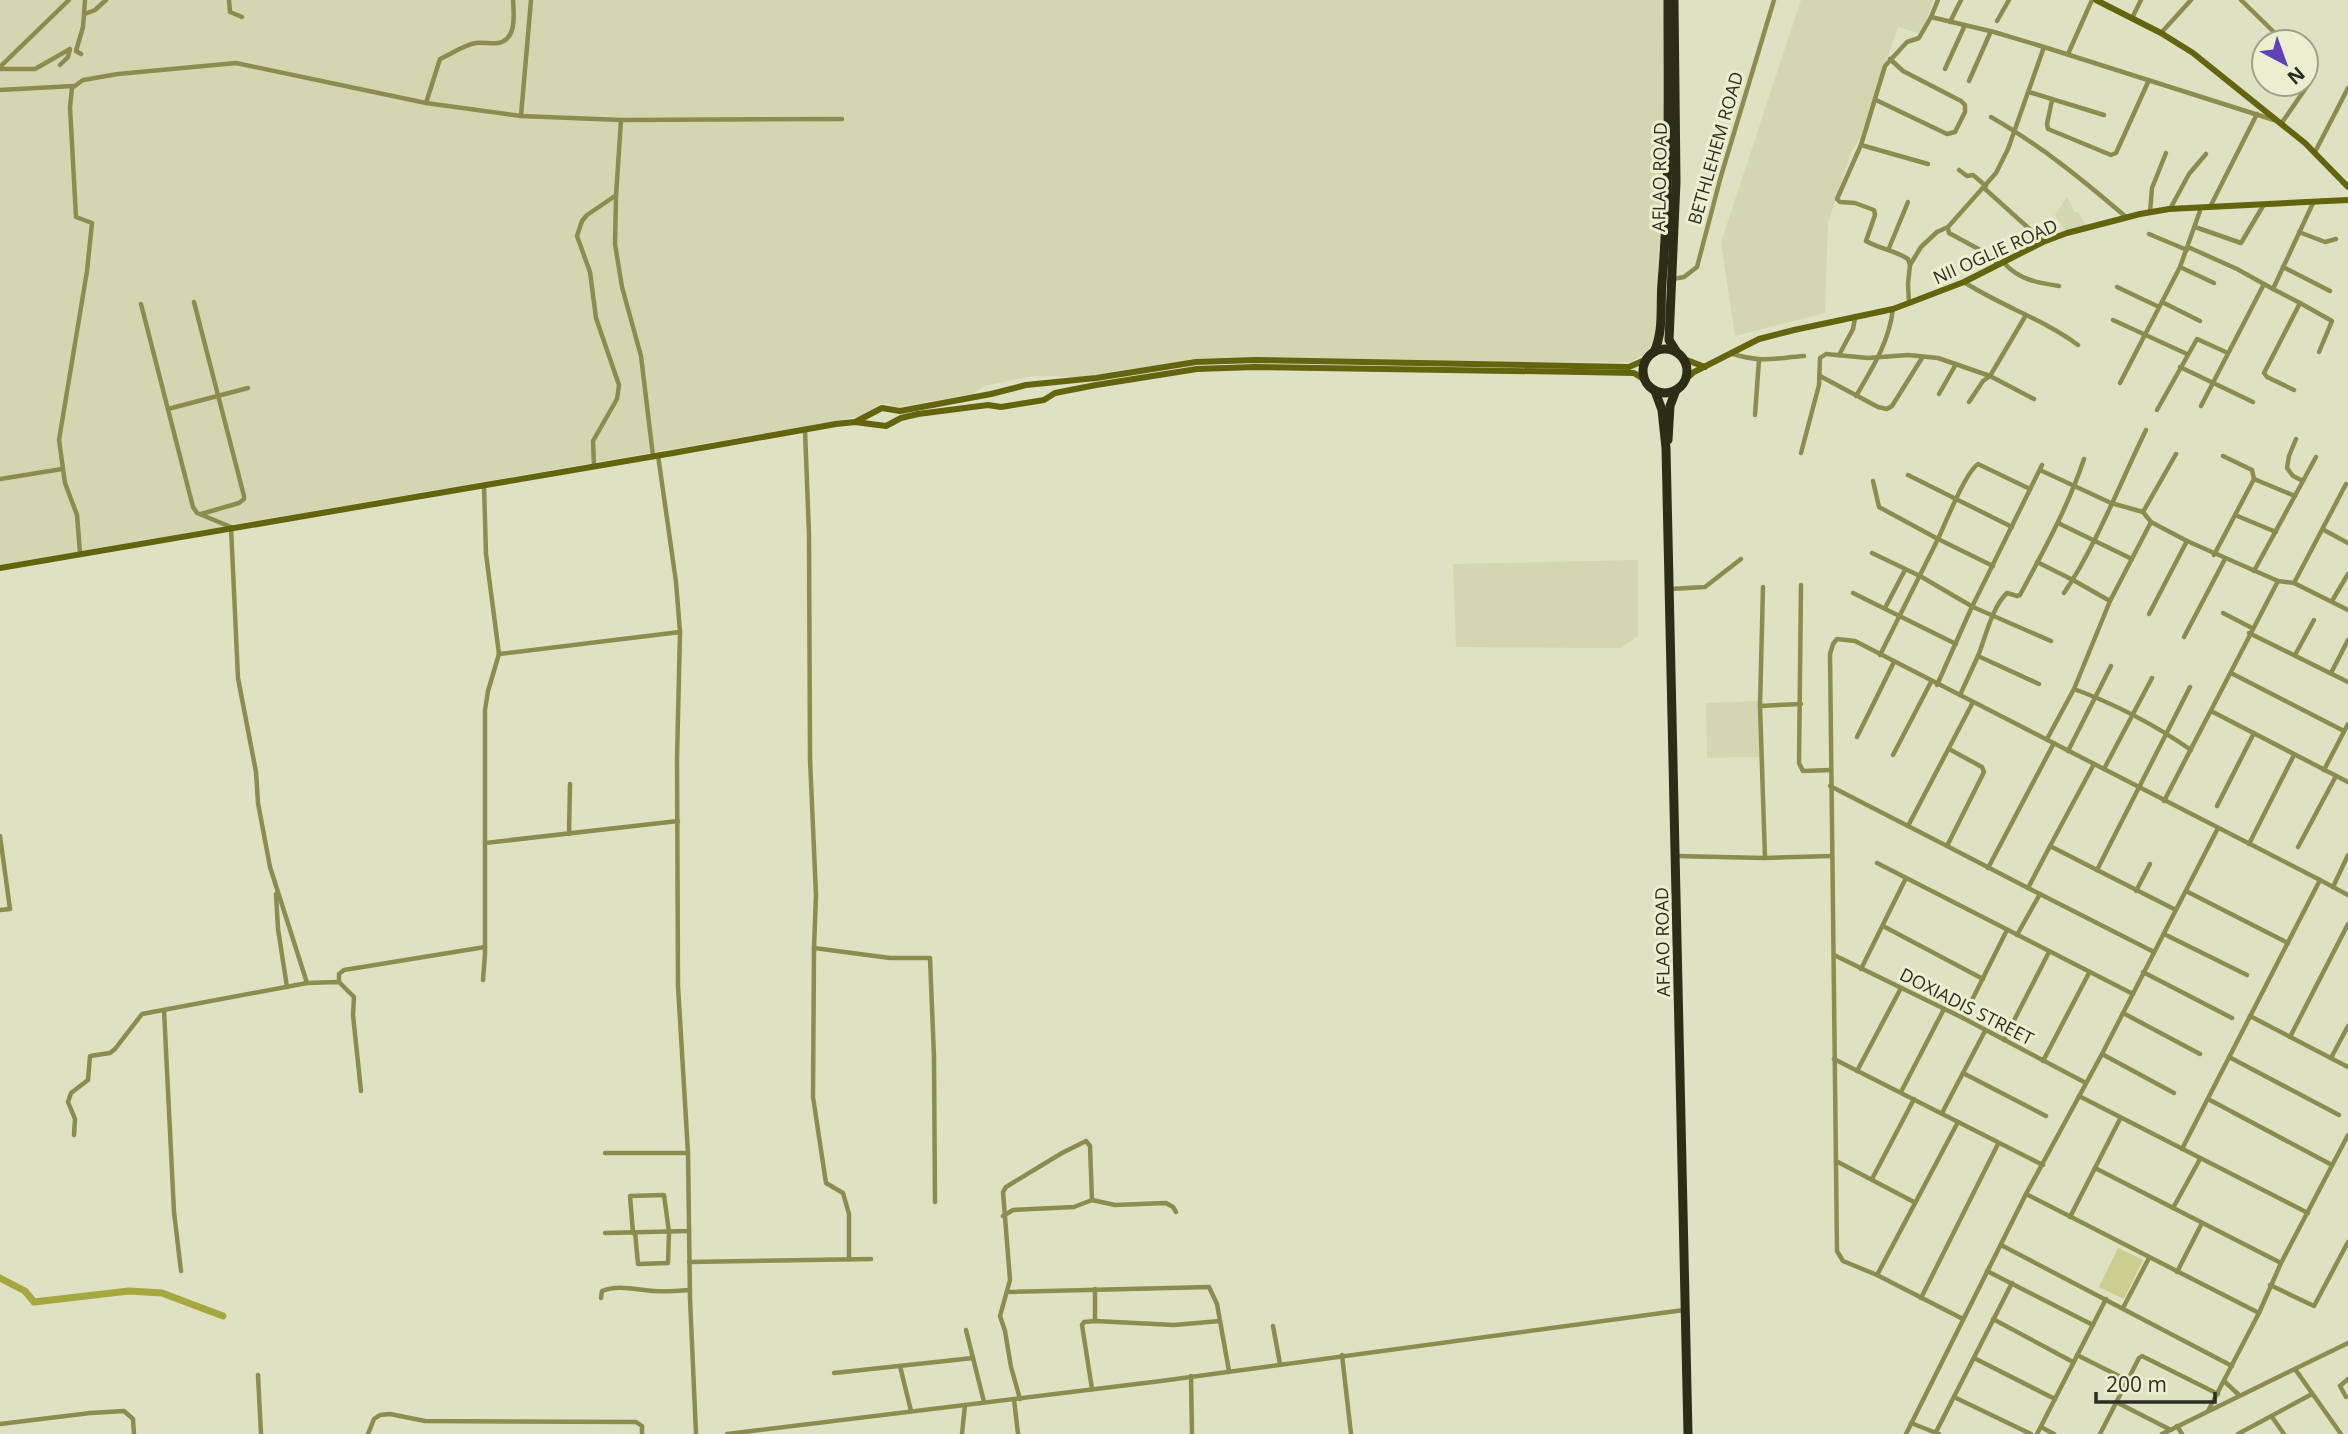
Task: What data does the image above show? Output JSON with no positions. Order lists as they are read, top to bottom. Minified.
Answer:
{"streets":{"highway":["AFLAO ROAD"],"main road":["NII OGLIE ROAD"],"street":["BETHLEHEM ROAD","DOXIADIS STREET"]},"crossings":[["BETHLEHEM ROAD","AFLAO ROAD"],["AFLAO ROAD","NII OGLIE ROAD"]],"scale_bar":"200 m","north":"bottom right"}
